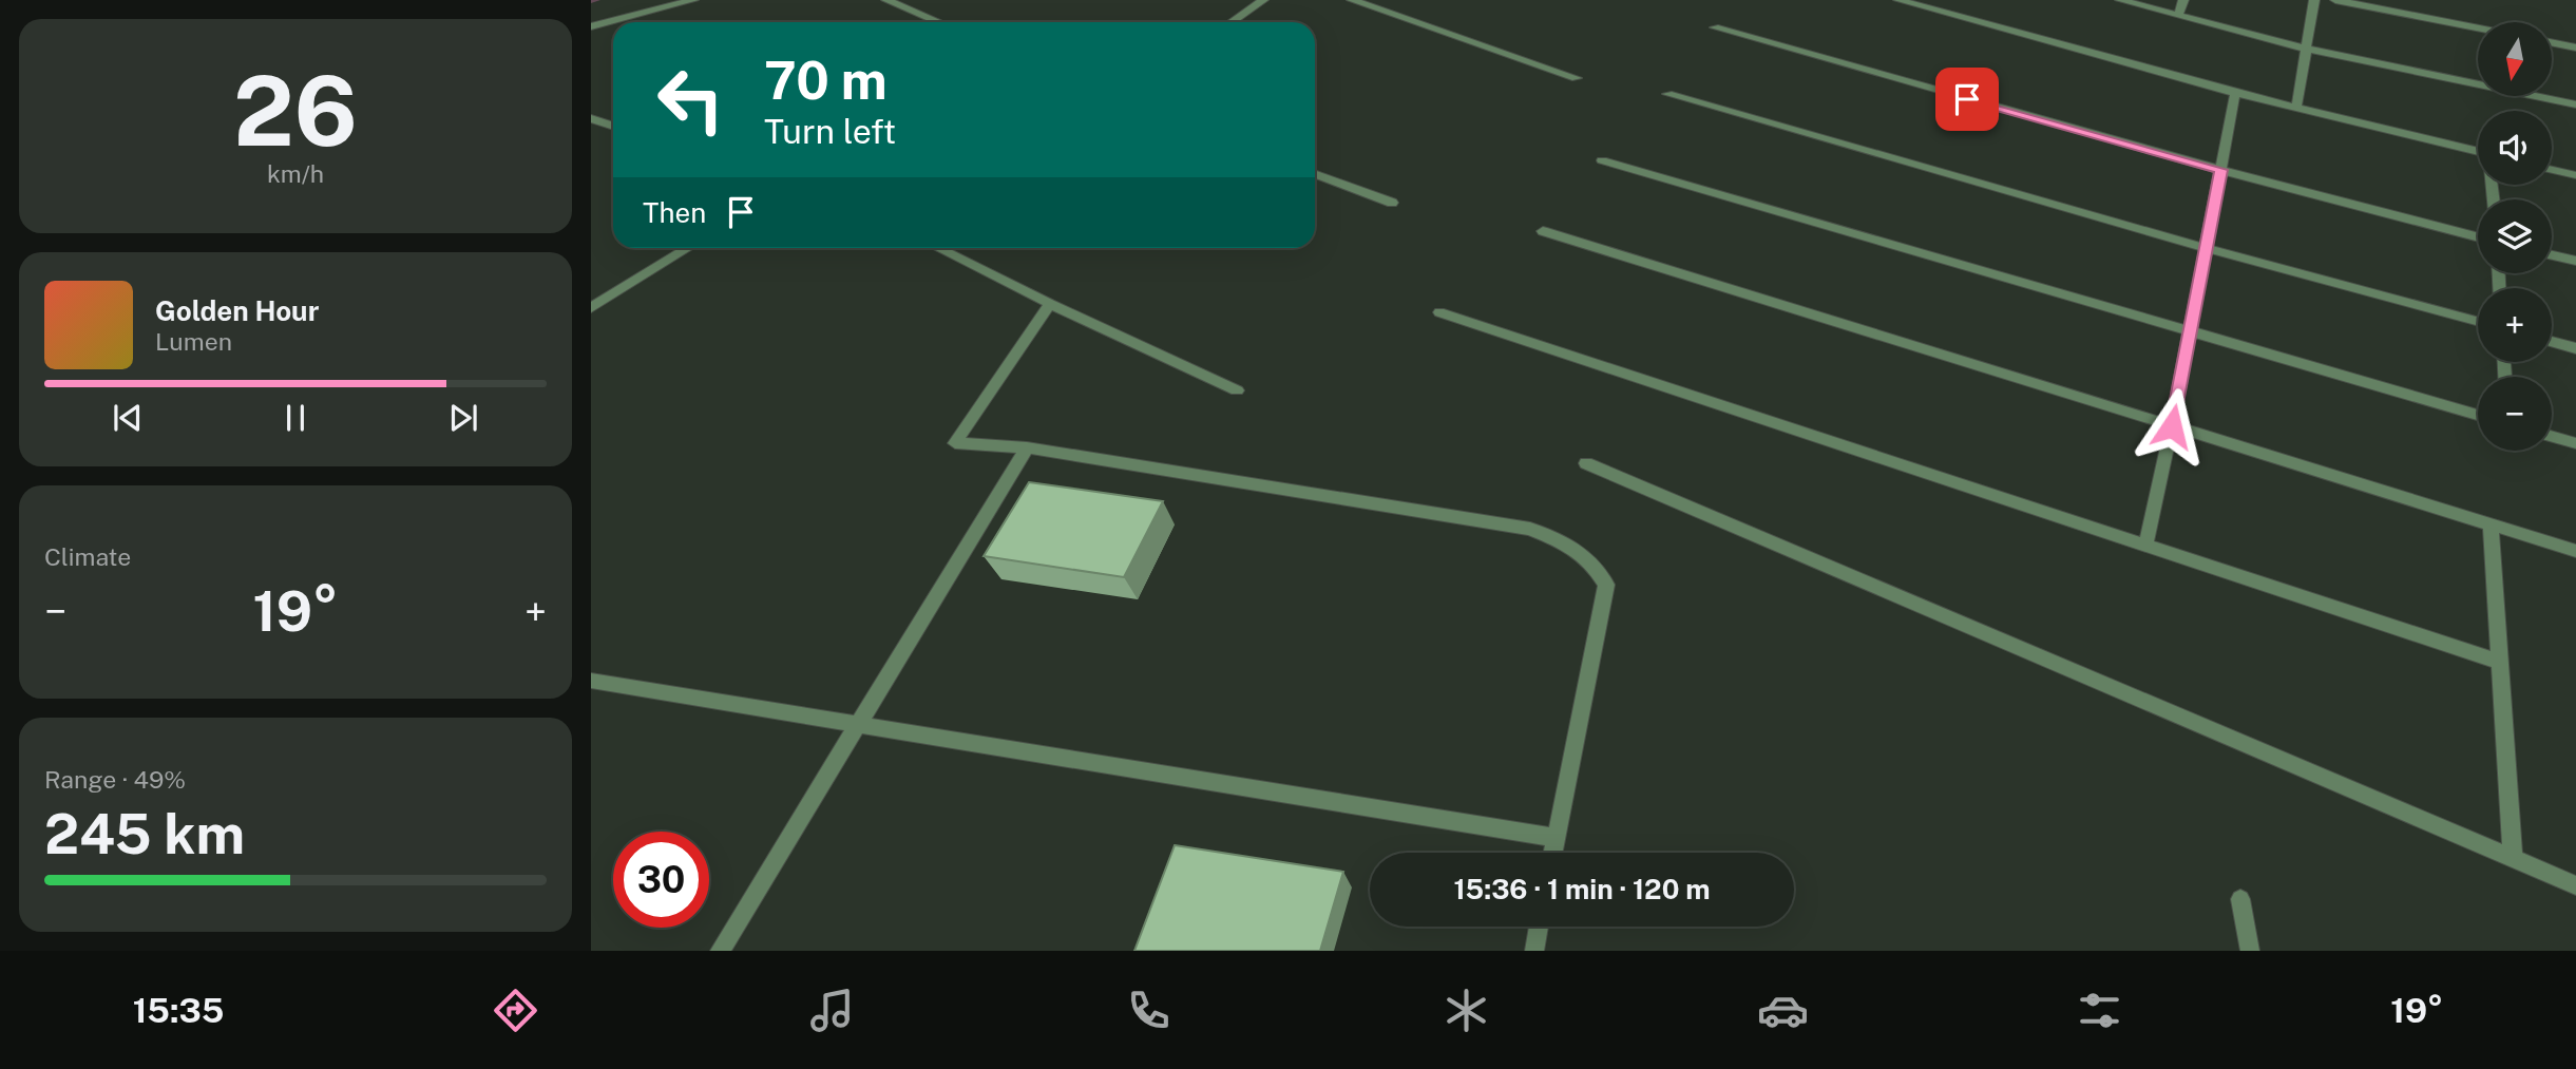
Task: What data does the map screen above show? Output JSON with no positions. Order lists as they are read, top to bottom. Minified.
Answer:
{"north":"bottom","page":{"tile":[["26","km/h"],"Climate",["Range · 49%","245 km"]],"map_buttons":["+","−"],"turn":["70 m","Turn left"],"then":"Then","song":["Golden Hour","Lumen"],"heat":["−","19°","+"],"limit":"30","trip":"15:36 · 1 min · 120 m","tabs":["15:35","19°"]}}
